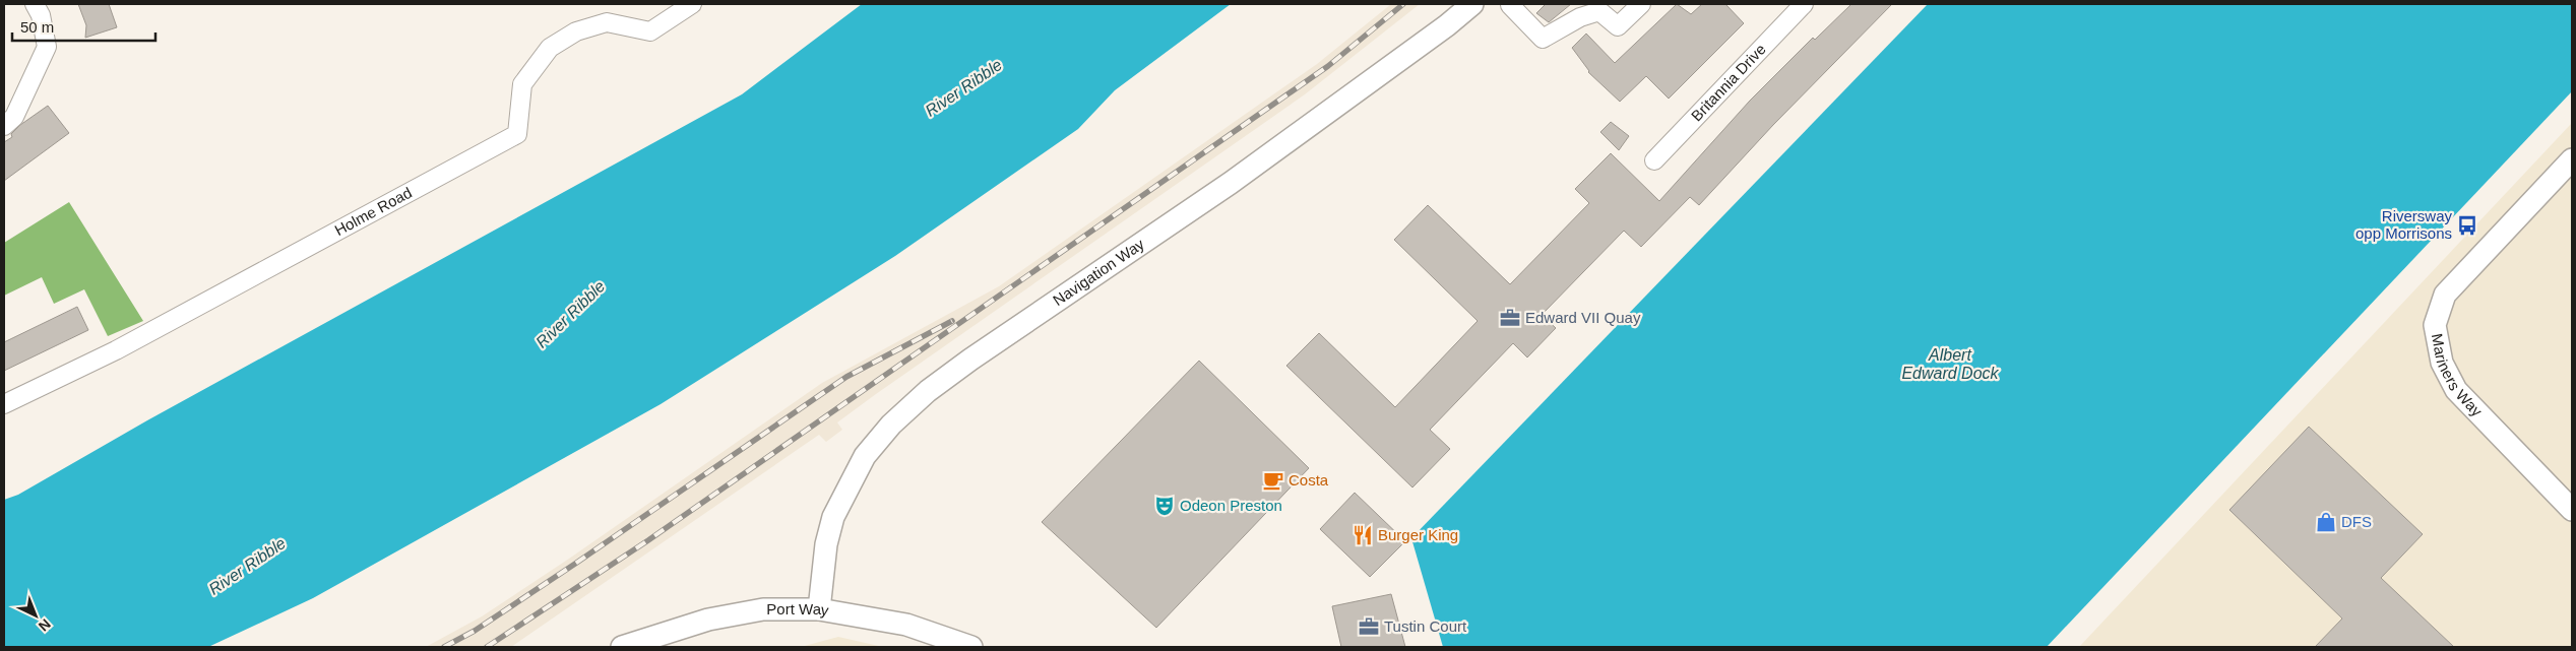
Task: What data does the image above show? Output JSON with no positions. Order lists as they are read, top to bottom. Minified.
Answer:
{"streets":{"street":["Britannia Drive","Holme Road","Navigation Way","Mariners Way","Port Way"]},"crossings":[["Navigation Way","Port Way"]],"water":["River Ribble","Albert Edward Dock"],"places":{"bus stop":["Riversway opp Morrisons"],"office":["Edward VII Quay","Tustin Court"],"cafe":["Costa"],"theatre":["Odeon Preston"],"shop":["DFS"],"restaurant":["Burger King"]},"scale_bar":"50 m","north":"bottom right"}
